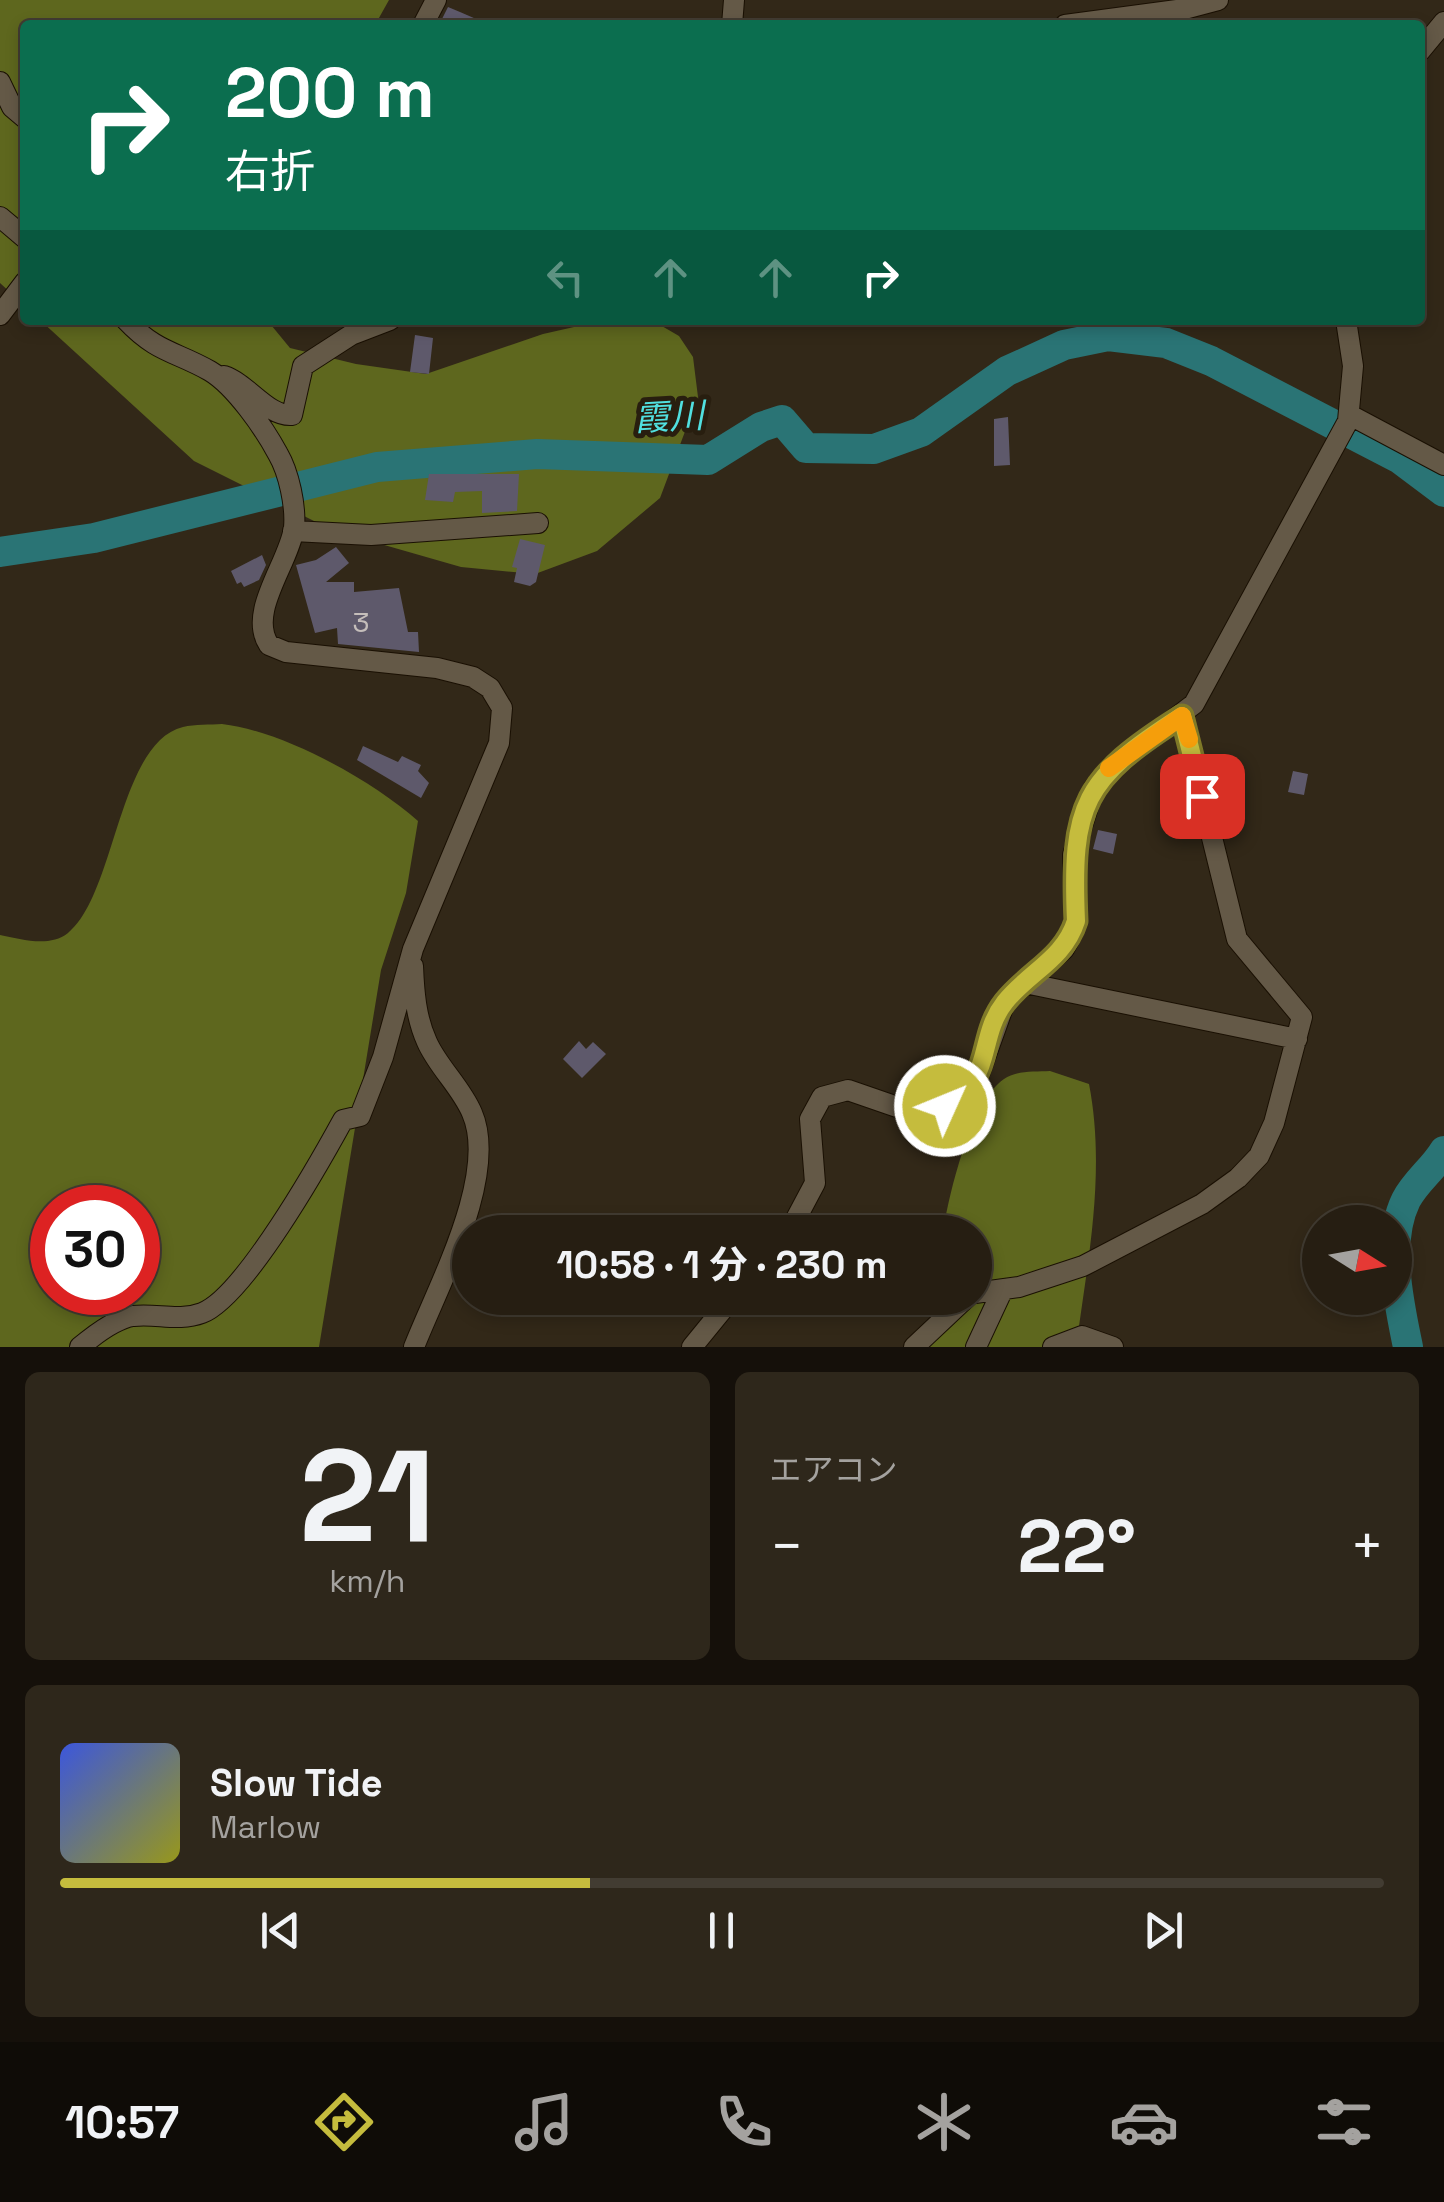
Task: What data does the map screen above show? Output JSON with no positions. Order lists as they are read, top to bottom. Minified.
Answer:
{"water":["霞川"],"house_numbers":["3"],"north":"right","page":{"turn":["200 m","右折"],"limit":"30","trip":"10:58 · 1 分 · 230 m","tile":[["21","km/h"],"エアコン"],"heat":["−","22°","+"],"song":["Slow Tide","Marlow"],"tabs":"10:57"}}
